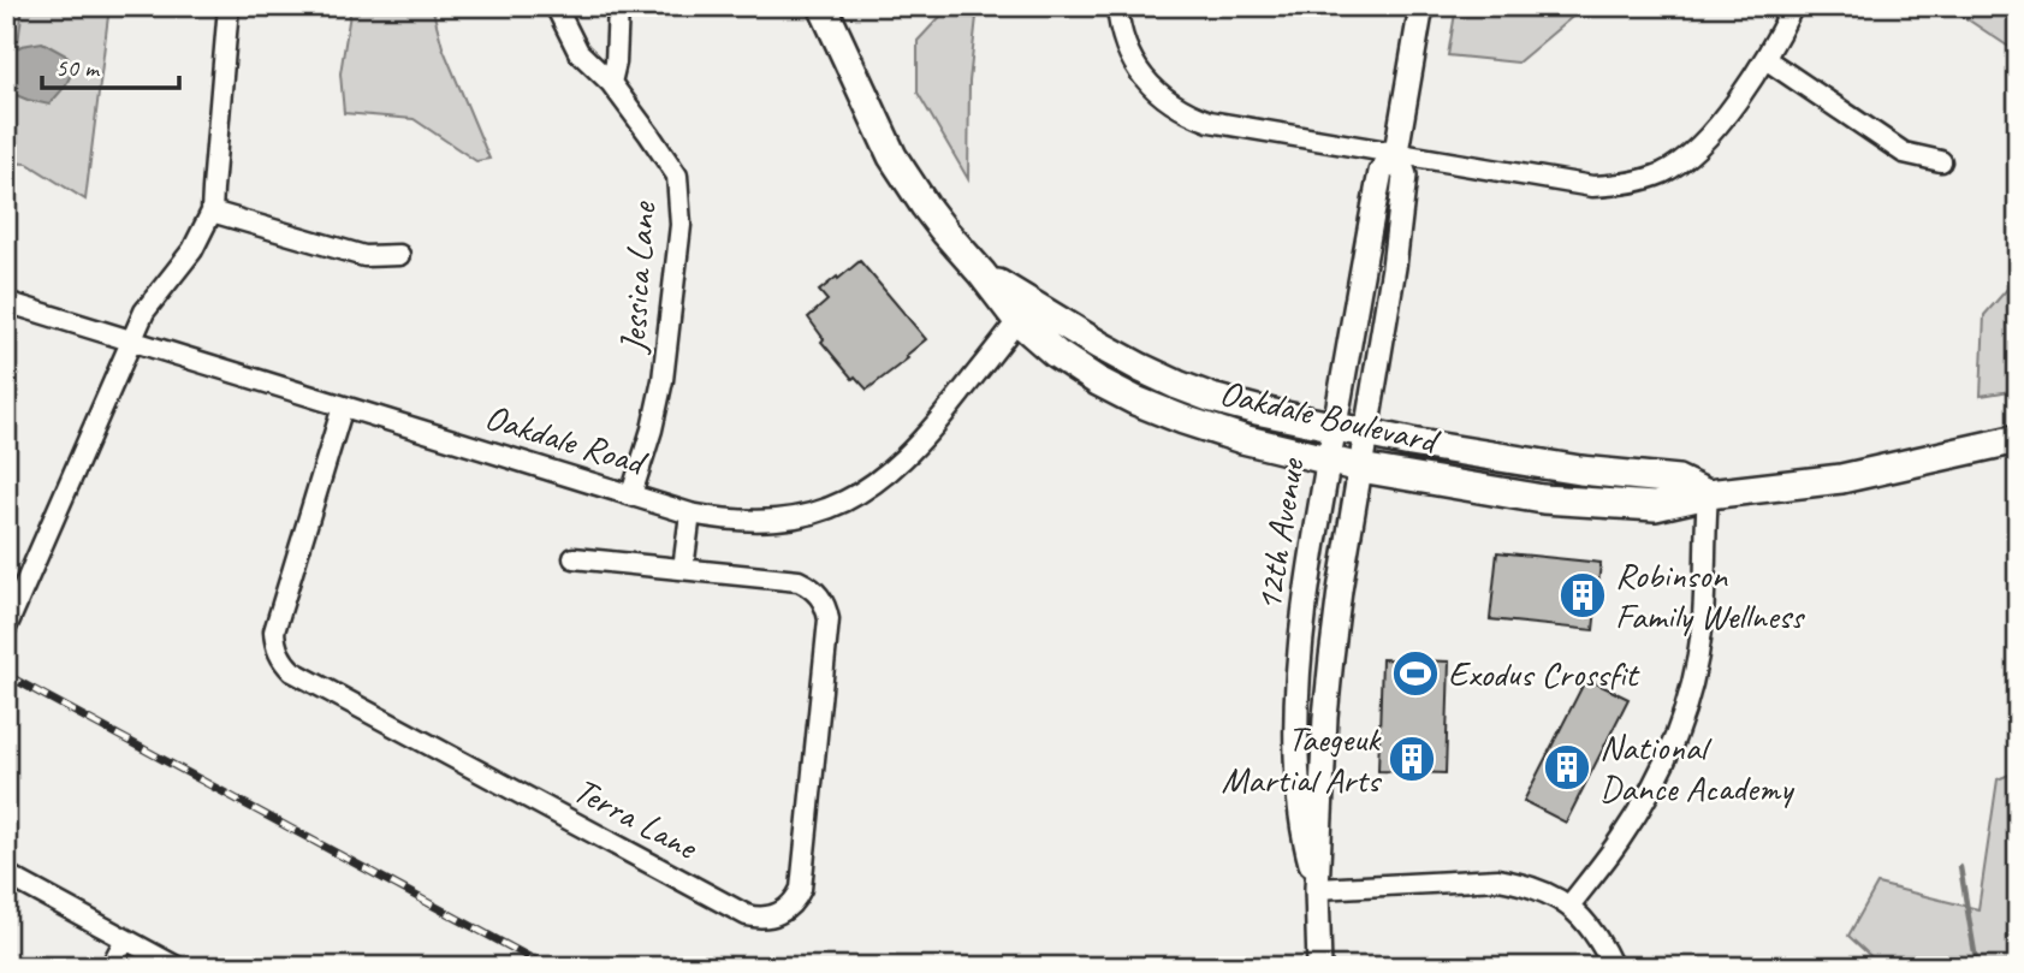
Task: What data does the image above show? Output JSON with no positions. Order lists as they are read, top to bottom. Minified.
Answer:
{"streets":{"main road":["Oakdale Boulevard"],"street":["Jessica Lane","Oakdale Road","12th Avenue","Terra Lane"]},"crossings":[["Jessica Lane","Oakdale Road"],["Oakdale Boulevard","Oakdale Road"],["Oakdale Boulevard","12th Avenue"],["Oakdale Road","Terra Lane"]],"places":{"building":["Robinson Family Wellness","Taegeuk Martial Arts","National Dance Academy"],"sports":["Exodus Crossfit"]},"scale_bar":"50 m"}
